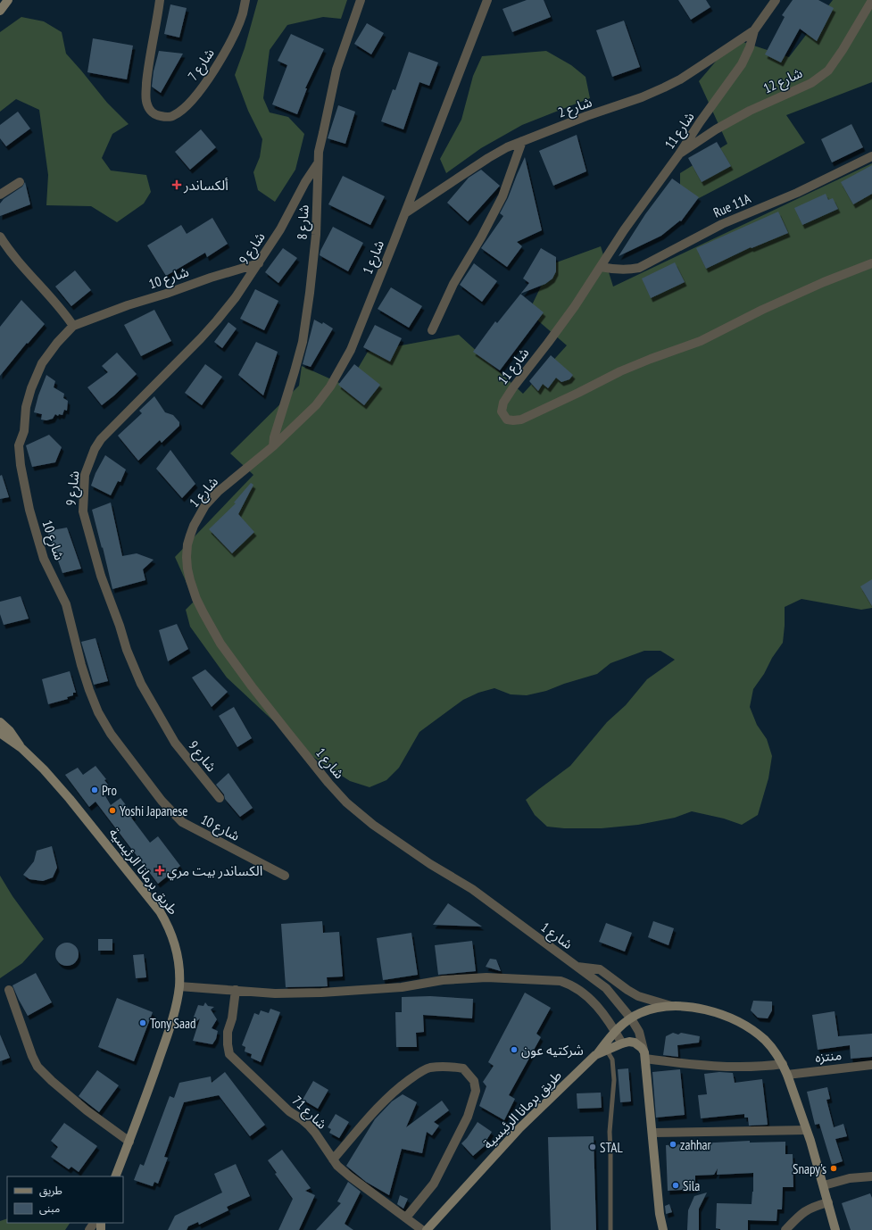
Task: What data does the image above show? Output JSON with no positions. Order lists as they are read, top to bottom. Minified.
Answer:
{"streets":{"main road":["طريق برمانا الرئيسية"],"street":["شارع 7","شارع 12","شارع 2","شارع 11","Rue 11A","شارع 8","شارع 9","شارع 1","شارع 10","منتزه","شارع 71"]},"crossings":[["شارع 12","شارع 11"],["شارع 2","شارع 11"],["شارع 2","شارع 1"],["شارع 11","Rue 11A"],["شارع 8","شارع 9"],["شارع 8","شارع 1"],["شارع 9","شارع 10"]],"places":{"health":["ألكساندر","الكساندر بيت مري"],"other":["Pro","Yoshi Japanese","Tony Saad","شركتيه عون","zahhar","STAL","Snapy's","Sila"]},"legend":["طريق","مبنى"]}
